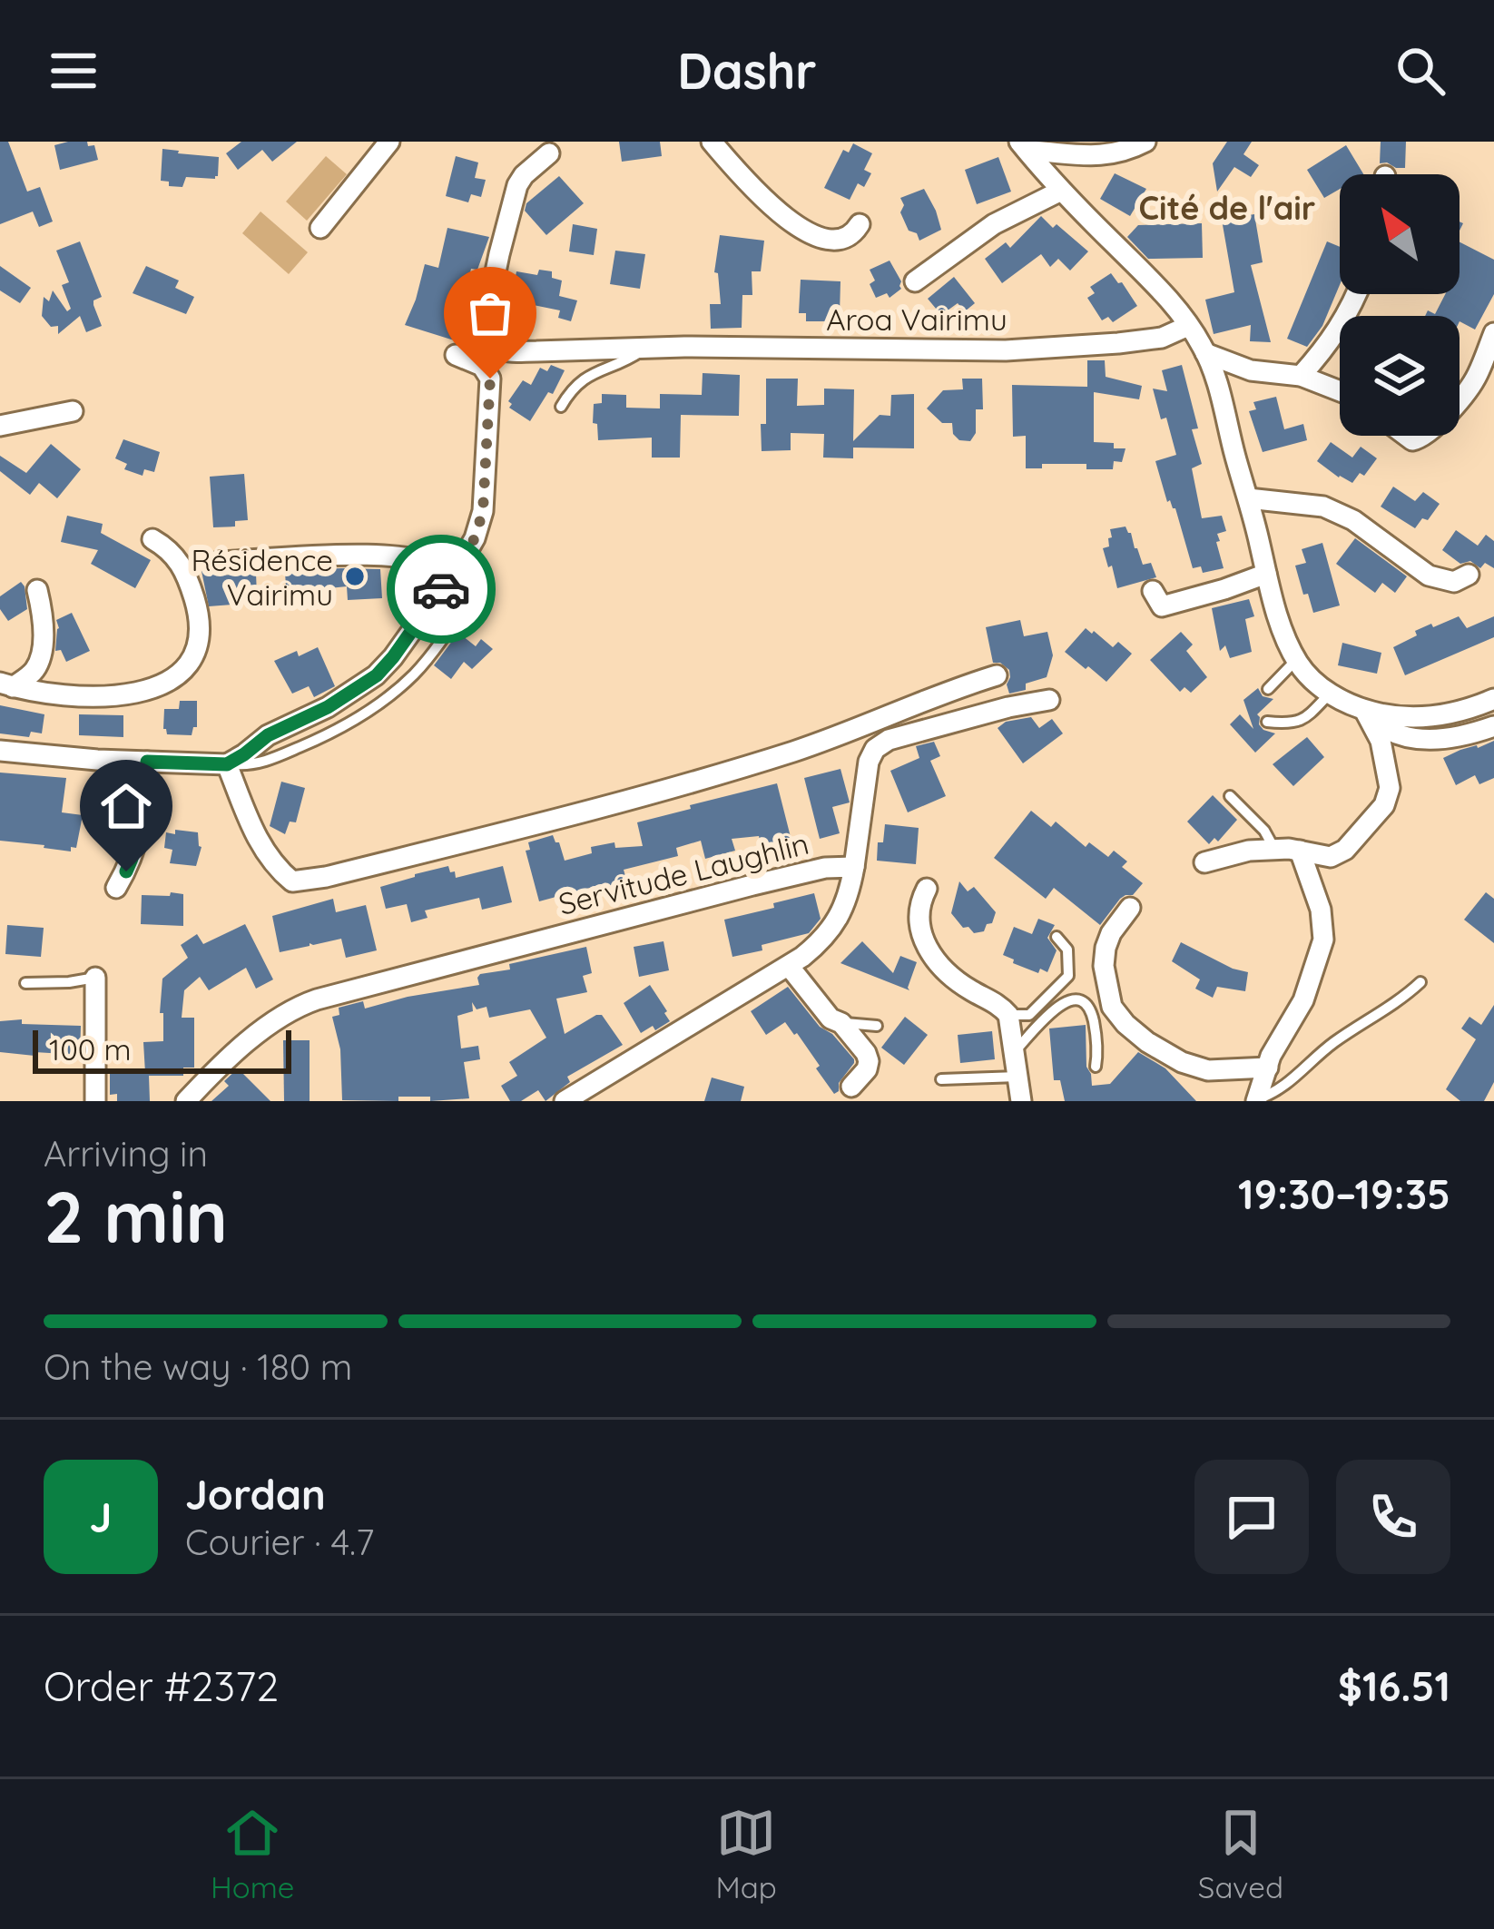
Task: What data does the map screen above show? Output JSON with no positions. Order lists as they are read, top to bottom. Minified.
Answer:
{"streets":{"street":["Aroa Vairimu","Servitude Laughlin"]},"districts":["Cité de l'air"],"places":["Résidence Vairimu"],"scale_bar":"100 m","north":"top left","page":{"header":"Dashr","scale":"100 m","heading":["2 min","Arriving in","19:30–19:35"],"panel":["Jordan","Courier · 4.7","Order #2372","$16.51"],"bar":"On the way · 180 m","round":"J","tabs":["Home","Map","Saved"]}}
